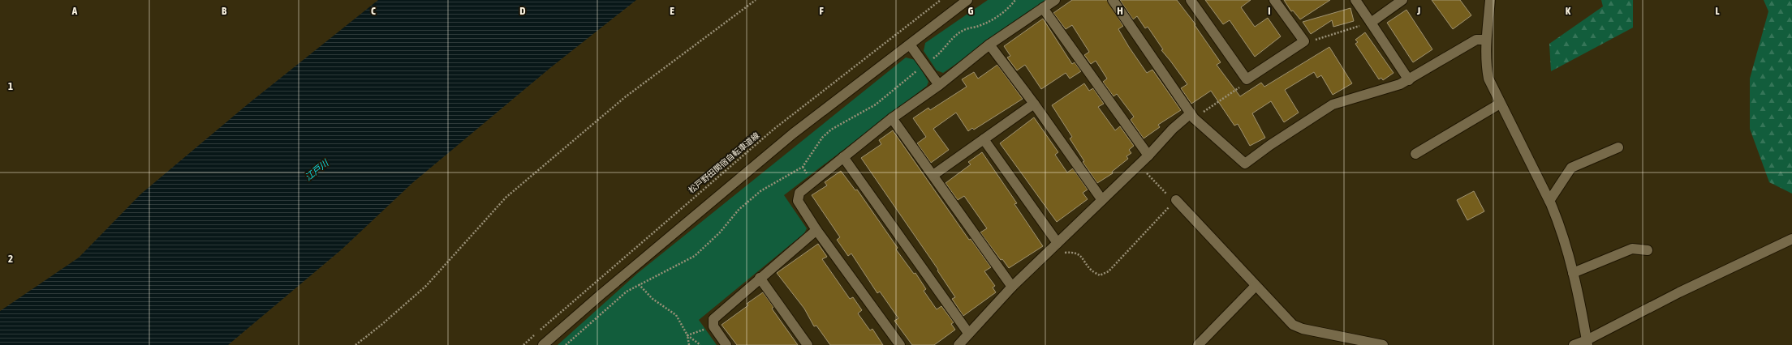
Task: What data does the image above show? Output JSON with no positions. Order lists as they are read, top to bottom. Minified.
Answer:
{"streets":{"path":["松戸野田関宿自転車道線"]},"water":["江戸川"],"grid":{"columns":["A","B","C","D","E","F","G","H","I","J","K","L"],"rows":["1","2"]}}
